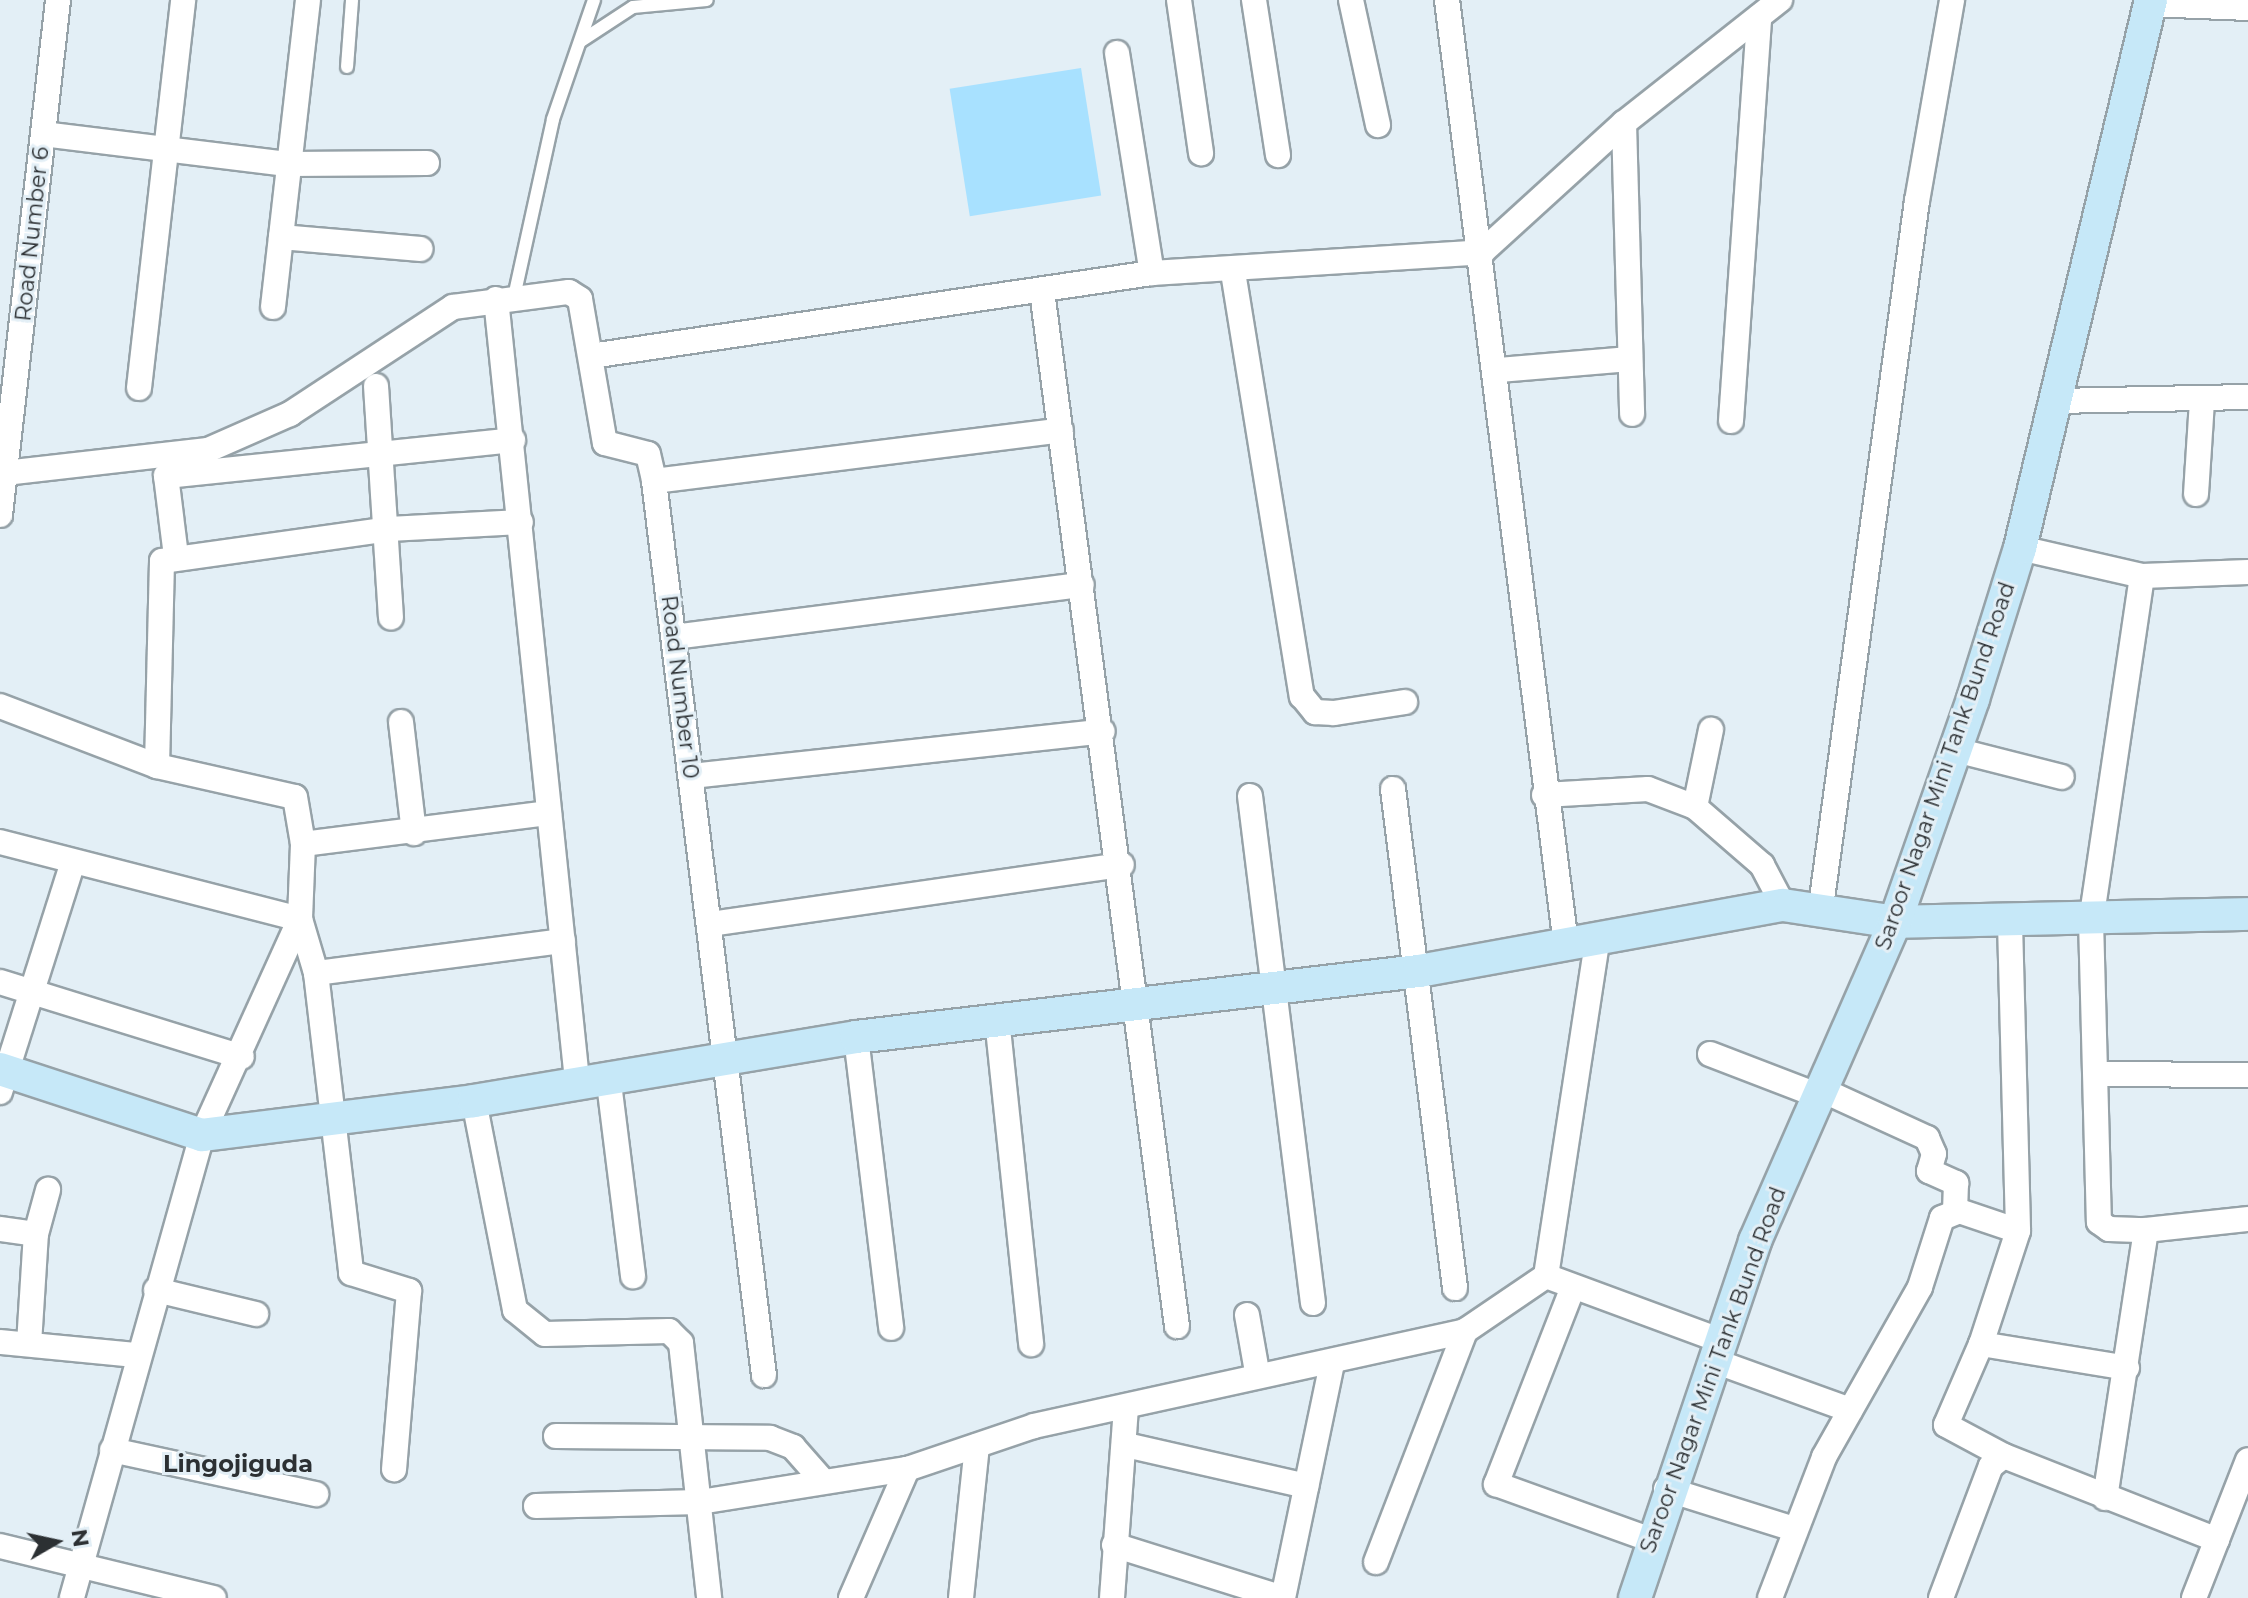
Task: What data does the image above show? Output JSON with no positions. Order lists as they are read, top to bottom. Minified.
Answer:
{"streets":{"street":["Road Number 6","Road Number 10","Saroor Nagar Mini Tank Bund Road"]},"districts":["Lingojiguda"],"north":"right"}
